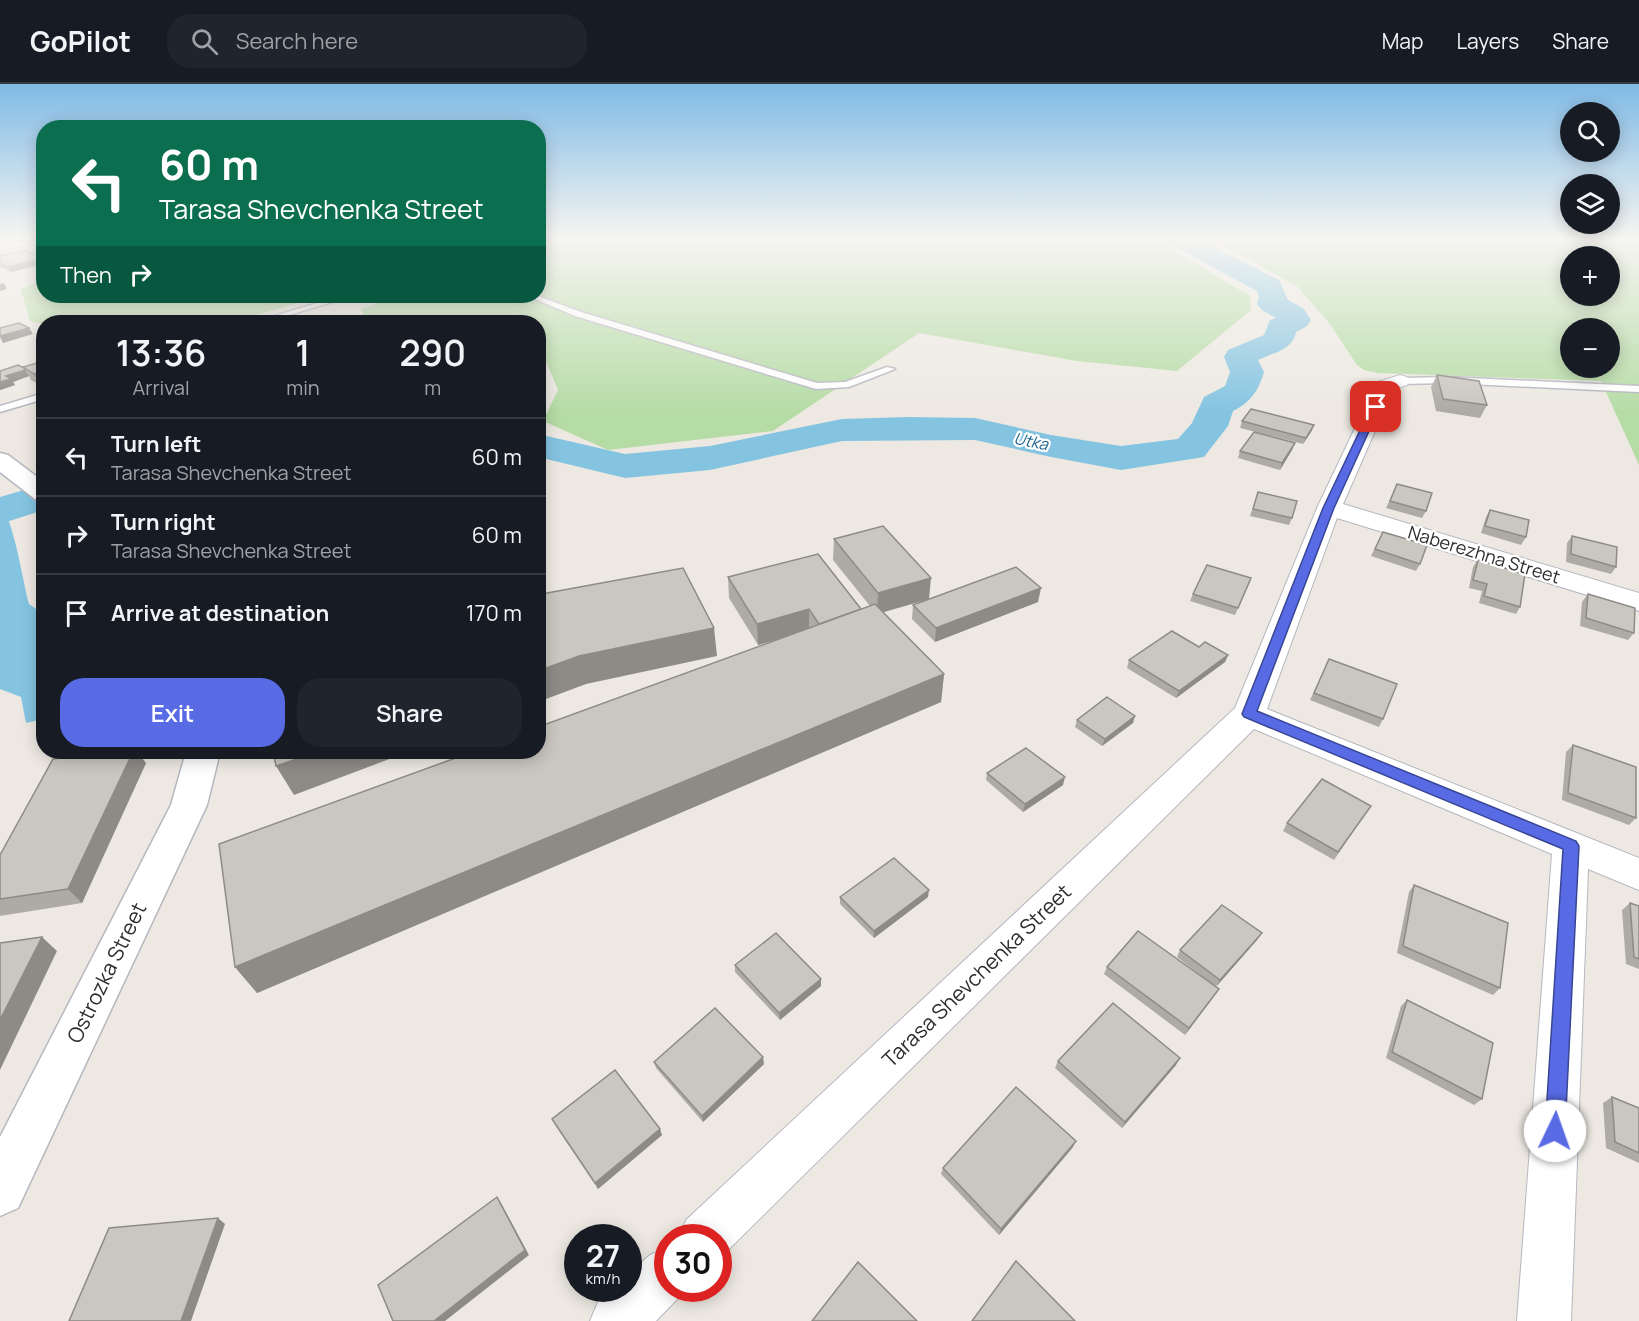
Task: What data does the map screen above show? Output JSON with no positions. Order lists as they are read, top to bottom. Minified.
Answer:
{"streets":{"main road":["Ostrozka Street"],"street":["Naberezhna Street","Tarasa Shevchenka Street"]},"crossings":[["Naberezhna Street","Tarasa Shevchenka Street"]],"water":["Utka"],"page":{"header":"GoPilot","search":"Search here","nav":["Map","Layers","Share"],"map_buttons":["+","−"],"turn":["60 m","Tarasa Shevchenka Street"],"then":"Then","eta":["13:36","Arrival","1","min","290","m"],"list":[{"name":"Turn left","note":"Tarasa Shevchenka Street","value":"60 m"},{"name":"Turn right","note":"Tarasa Shevchenka Street","value":"60 m"},{"name":"Arrive at destination","value":"170 m"}],"buttons":["Exit","Share"],"speed":"27 km/h","limit":"30"}}
